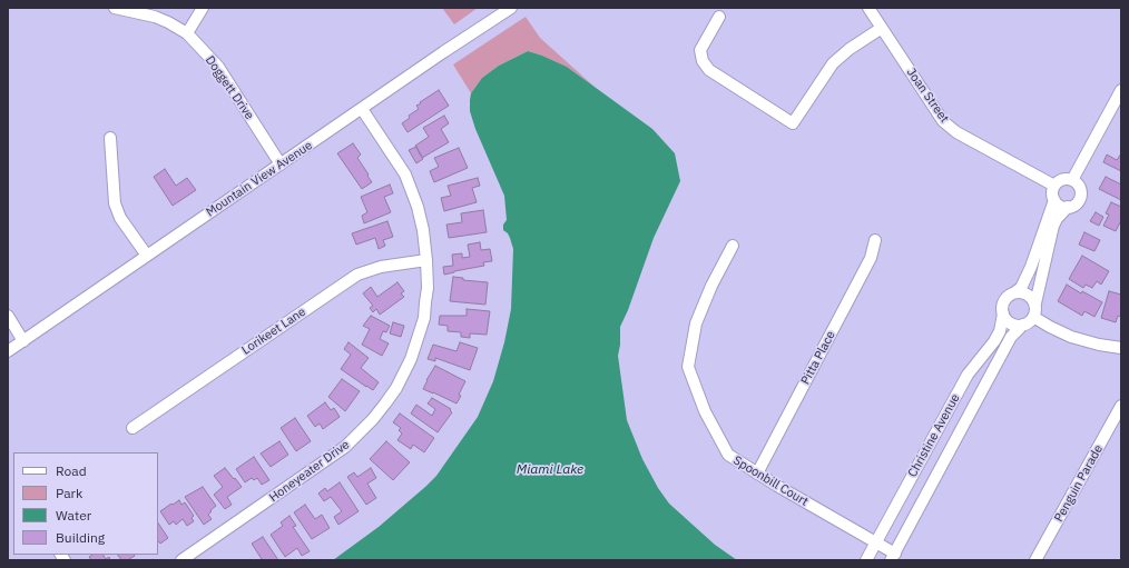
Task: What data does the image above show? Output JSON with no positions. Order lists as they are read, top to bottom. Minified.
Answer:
{"streets":{"street":["Doggett Drive","Joan Street","Mountain View Avenue","Lorikeet Lane","Pitta Place","Christine Avenue","Honeyeater Drive","Spoonbill Court","Penguin Parade"]},"crossings":[["Doggett Drive","Mountain View Avenue"],["Mountain View Avenue","Honeyeater Drive"],["Lorikeet Lane","Honeyeater Drive"],["Pitta Place","Spoonbill Court"],["Christine Avenue","Spoonbill Court"]],"water":["Miami Lake"],"legend":["Road","Park","Water","Building"]}
